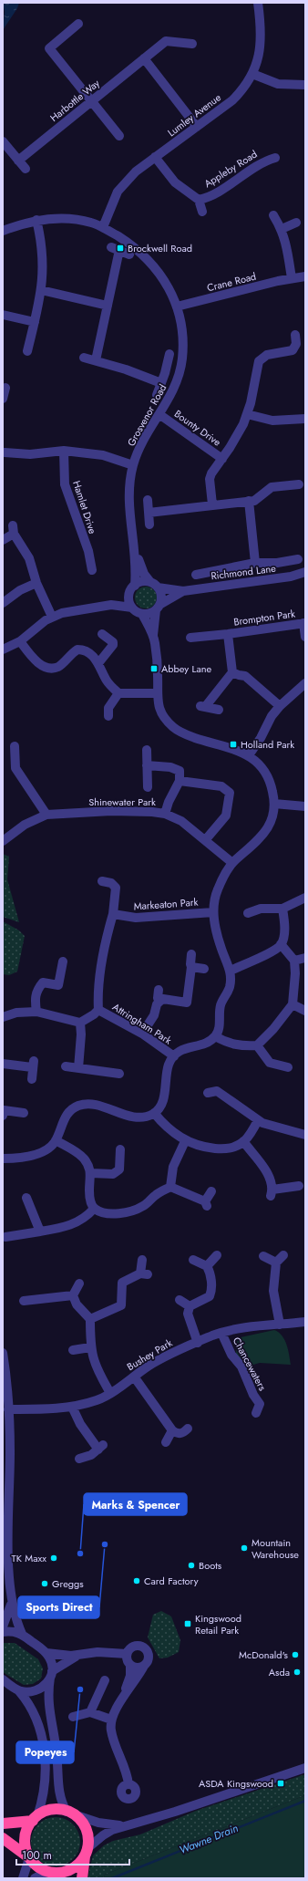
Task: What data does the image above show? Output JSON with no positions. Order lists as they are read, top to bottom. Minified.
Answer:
{"streets":{"street":["Harbottle Way","Lumley Avenue","Appleby Road","Crane Road","Grosvenor Road","Bounty Drive","Hamlet Drive","Richmond Lane","Brompton Park","Shinewater Park","Markeaton Park","Attringham Park","Bushey Park","Chancewaters"]},"crossings":[["Lumley Avenue","Appleby Road"],["Lumley Avenue","Grosvenor Road"],["Crane Road","Grosvenor Road"],["Grosvenor Road","Bounty Drive"],["Grosvenor Road","Richmond Lane"],["Markeaton Park","Attringham Park"],["Bushey Park","Chancewaters"]],"water":["Wawne Drain"],"places":{"transit":["Brockwell Road","Abbey Lane","Holland Park","Kingswood Retail Park","ASDA Kingswood"],"other":["Sports Direct","Mountain Warehouse","Marks & Spencer","TK Maxx","Boots","Card Factory","Greggs","McDonald's","Asda","Popeyes"]},"scale_bar":"100 m"}
